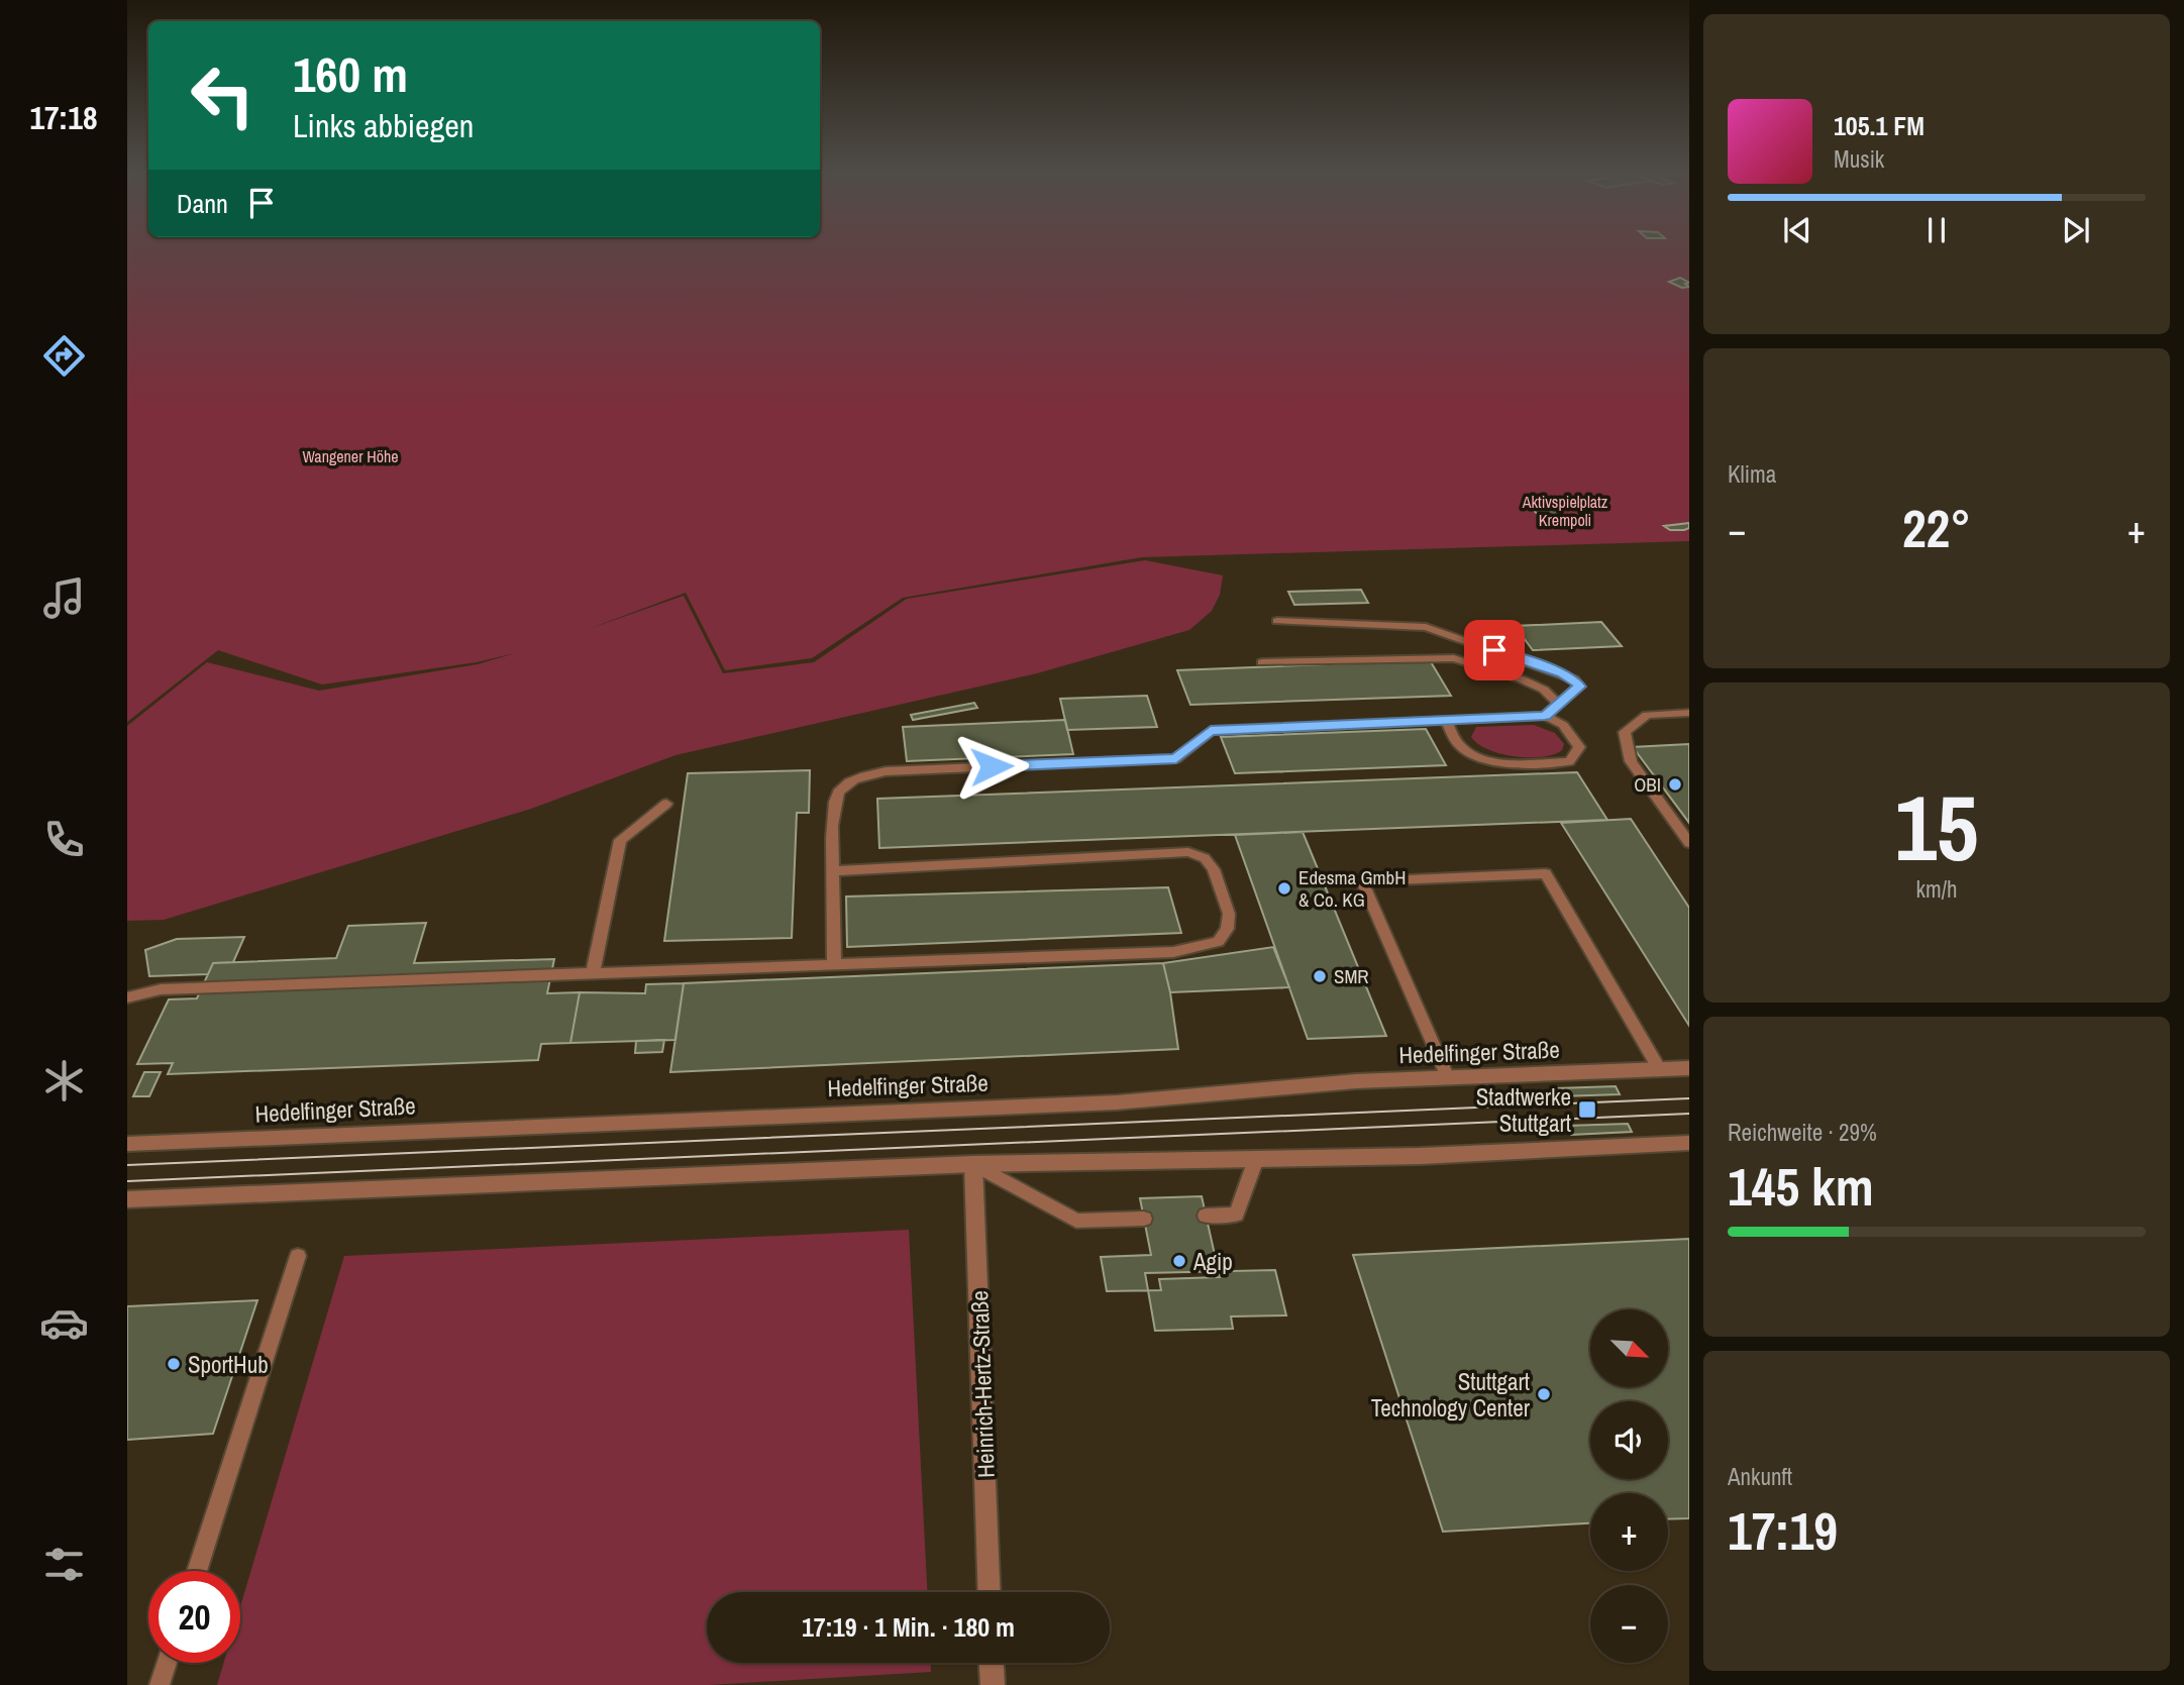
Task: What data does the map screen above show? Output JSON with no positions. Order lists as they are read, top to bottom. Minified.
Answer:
{"streets":{"street":["Hedelfinger Straße","Heinrich-Hertz-Straße"]},"parks":["Wangener Höhe","Aktivspielplatz Krempoli"],"places":{"other":["OBI","Edesma GmbH & Co. KG","SMR","Agip","SportHub","Stuttgart Technology Center"],"transit":["Stadtwerke Stuttgart"]},"north":"bottom right","page":{"tabs":"17:18","turn":["160 m","Links abbiegen"],"song":["105.1 FM","Musik"],"then":"Dann","tile":["Klima",["15","km/h"],["Reichweite · 29%","145 km"],["Ankunft","17:19"]],"heat":["−","22°","+"],"map_buttons":["+","−"],"limit":"20","trip":"17:19 · 1 Min. · 180 m"}}
